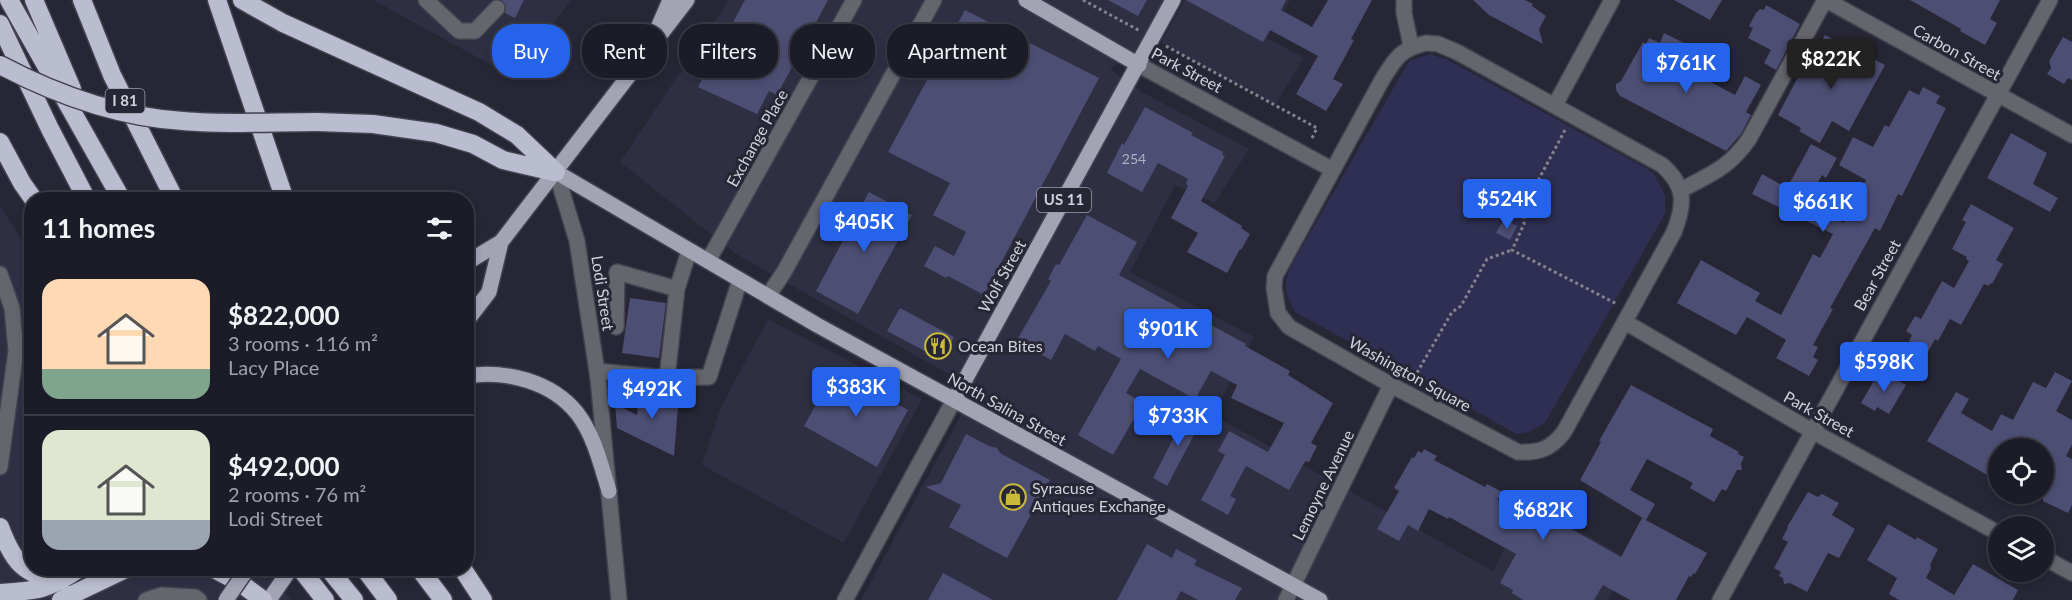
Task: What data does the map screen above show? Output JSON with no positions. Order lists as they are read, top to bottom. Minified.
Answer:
{"streets":{"highway":["I 81"],"main road":["Park Street","US 11","Wolf Street","North Salina Street"],"street":["Carbon Street","Exchange Place","Bear Street","Lodi Street","Washington Square","Lemoyne Avenue"]},"crossings":[["Carbon Street","Bear Street"],["Park Street","Bear Street"],["Park Street","Wolf Street"],["Park Street","Washington Square"],["Exchange Place","North Salina Street"],["Wolf Street","North Salina Street"],["Lodi Street","North Salina Street"],["Washington Square","Lemoyne Avenue"],["North Salina Street","Lemoyne Avenue"]],"places":{"restaurant":["Ocean Bites"],"shop":["Syracuse Antiques Exchange"]},"house_numbers":["254"],"page":{"chip":["Buy","Rent","Filters","New","Apartment"],"price":["$822K","$761K","$524K","$661K","$405K","$901K","$598K","$383K","$492K","$733K","$682K"],"heading":"11 homes","list":[{"name":"$822,000","note":"3 rooms · 116 m² · Lacy Place"},{"name":"$492,000","note":"2 rooms · 76 m² · Lodi Street"}]}}
